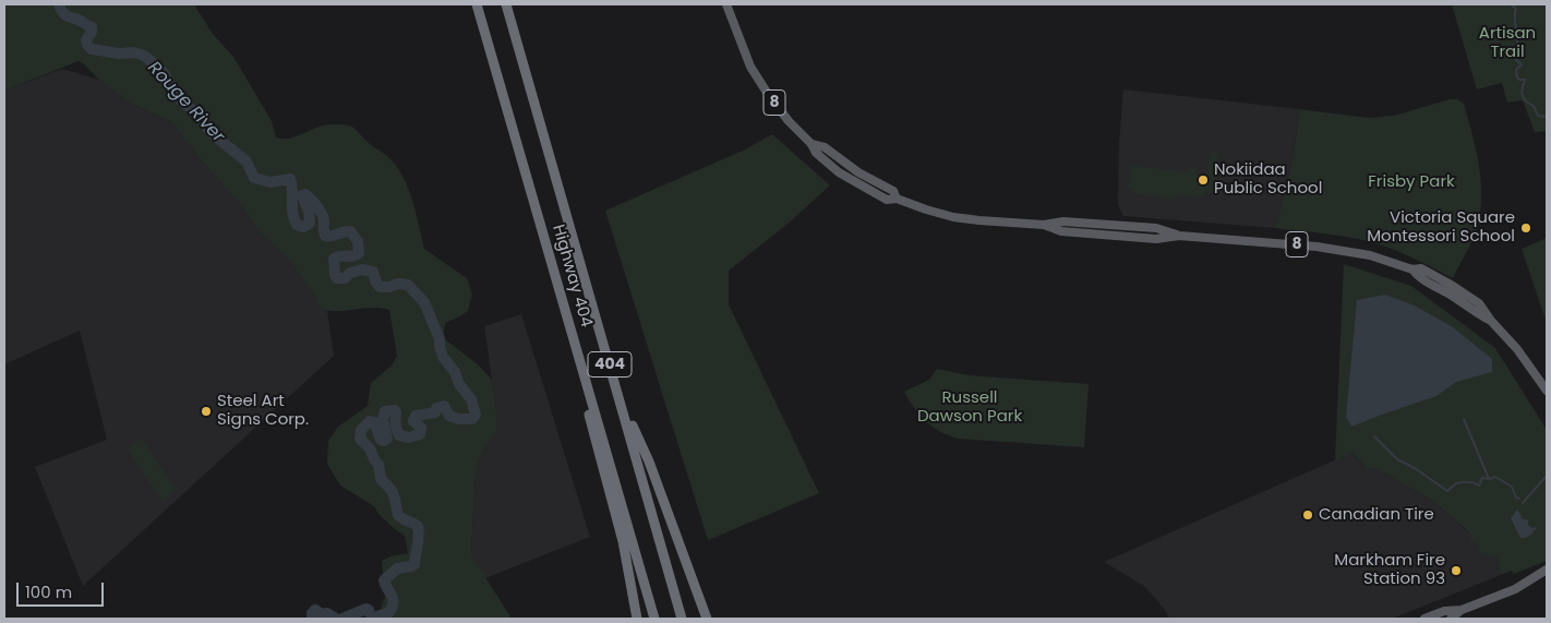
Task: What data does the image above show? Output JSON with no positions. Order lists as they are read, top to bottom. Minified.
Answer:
{"streets":{"highway":["Highway 404","404"],"main road":["8"]},"water":["Rouge River"],"parks":["Artisan Trail","Frisby Park","Russell Dawson Park"],"places":["Nokiidaa Public School","Victoria Square Montessori School","Steel Art Signs Corp.","Canadian Tire","Markham Fire Station 93"],"scale_bar":"100 m"}
